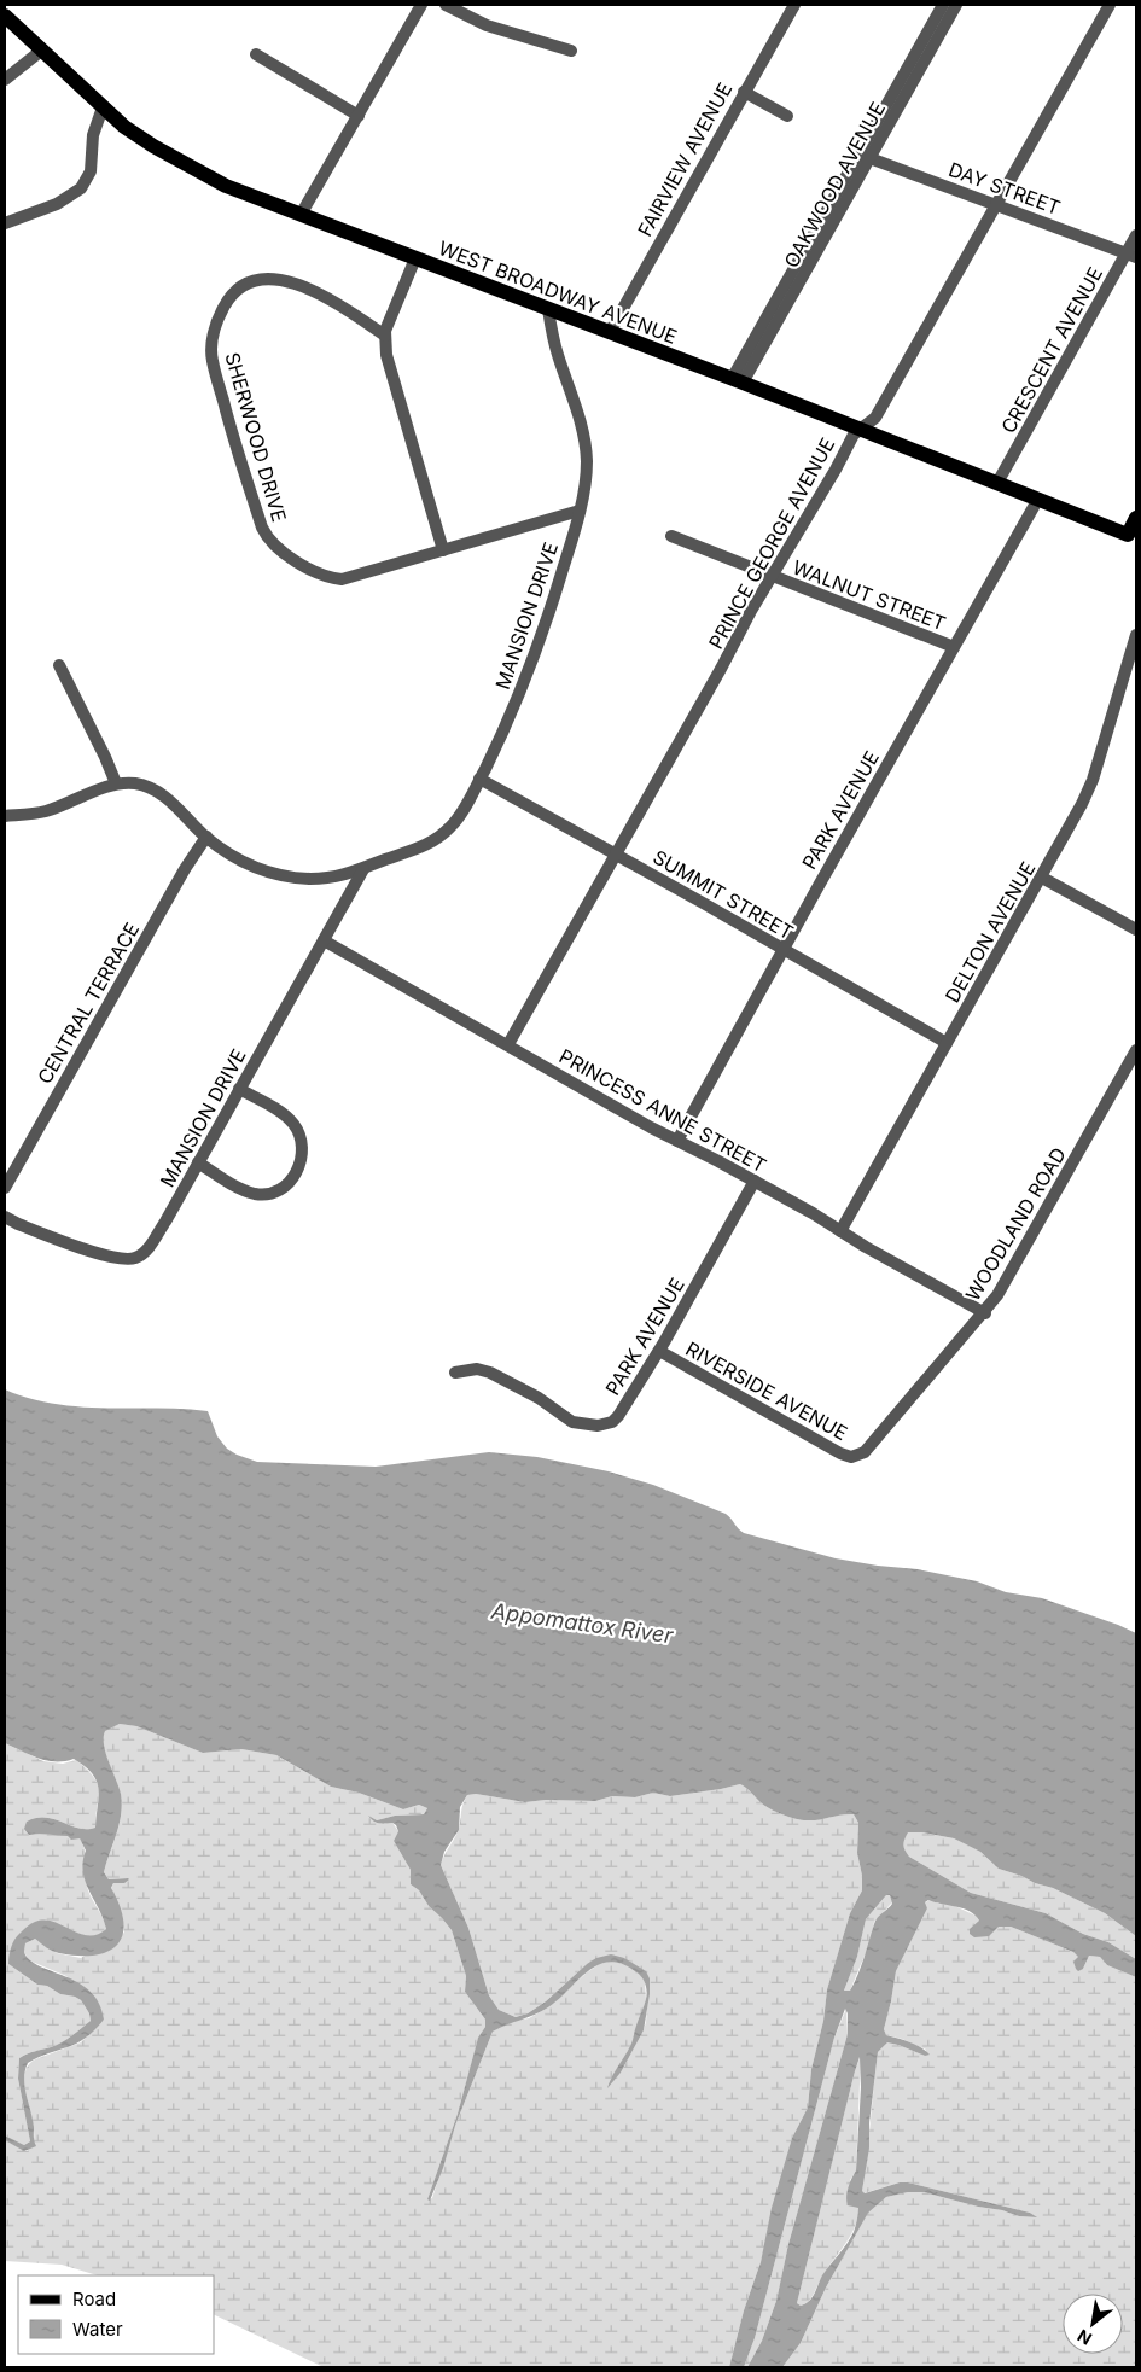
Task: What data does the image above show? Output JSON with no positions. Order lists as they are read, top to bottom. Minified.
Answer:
{"streets":{"main road":["WEST BROADWAY AVENUE"],"street":["FAIRVIEW AVENUE","OAKWOOD AVENUE","DAY STREET","CRESCENT AVENUE","SHERWOOD DRIVE","PRINCE GEORGE AVENUE","WALNUT STREET","MANSION DRIVE","PARK AVENUE","SUMMIT STREET","DELTON AVENUE","CENTRAL TERRACE","PRINCESS ANNE STREET","WOODLAND ROAD","RIVERSIDE AVENUE"]},"crossings":[["FAIRVIEW AVENUE","WEST BROADWAY AVENUE"],["OAKWOOD AVENUE","DAY STREET"],["OAKWOOD AVENUE","WEST BROADWAY AVENUE"],["DAY STREET","CRESCENT AVENUE"],["DAY STREET","PRINCE GEORGE AVENUE"],["WEST BROADWAY AVENUE","CRESCENT AVENUE"],["WEST BROADWAY AVENUE","PRINCE GEORGE AVENUE"],["WEST BROADWAY AVENUE","MANSION DRIVE"],["WEST BROADWAY AVENUE","PARK AVENUE"],["SHERWOOD DRIVE","MANSION DRIVE"],["PRINCE GEORGE AVENUE","WALNUT STREET"],["PRINCE GEORGE AVENUE","SUMMIT STREET"],["PRINCE GEORGE AVENUE","PRINCESS ANNE STREET"],["WALNUT STREET","PARK AVENUE"],["MANSION DRIVE","SUMMIT STREET"],["MANSION DRIVE","CENTRAL TERRACE"],["MANSION DRIVE","PRINCESS ANNE STREET"],["PARK AVENUE","SUMMIT STREET"],["PARK AVENUE","PRINCESS ANNE STREET"],["PARK AVENUE","RIVERSIDE AVENUE"],["SUMMIT STREET","DELTON AVENUE"],["DELTON AVENUE","PRINCESS ANNE STREET"],["PRINCESS ANNE STREET","WOODLAND ROAD"],["WOODLAND ROAD","RIVERSIDE AVENUE"]],"water":["Appomattox River"],"legend":["Road","Water"],"north":"bottom left"}
